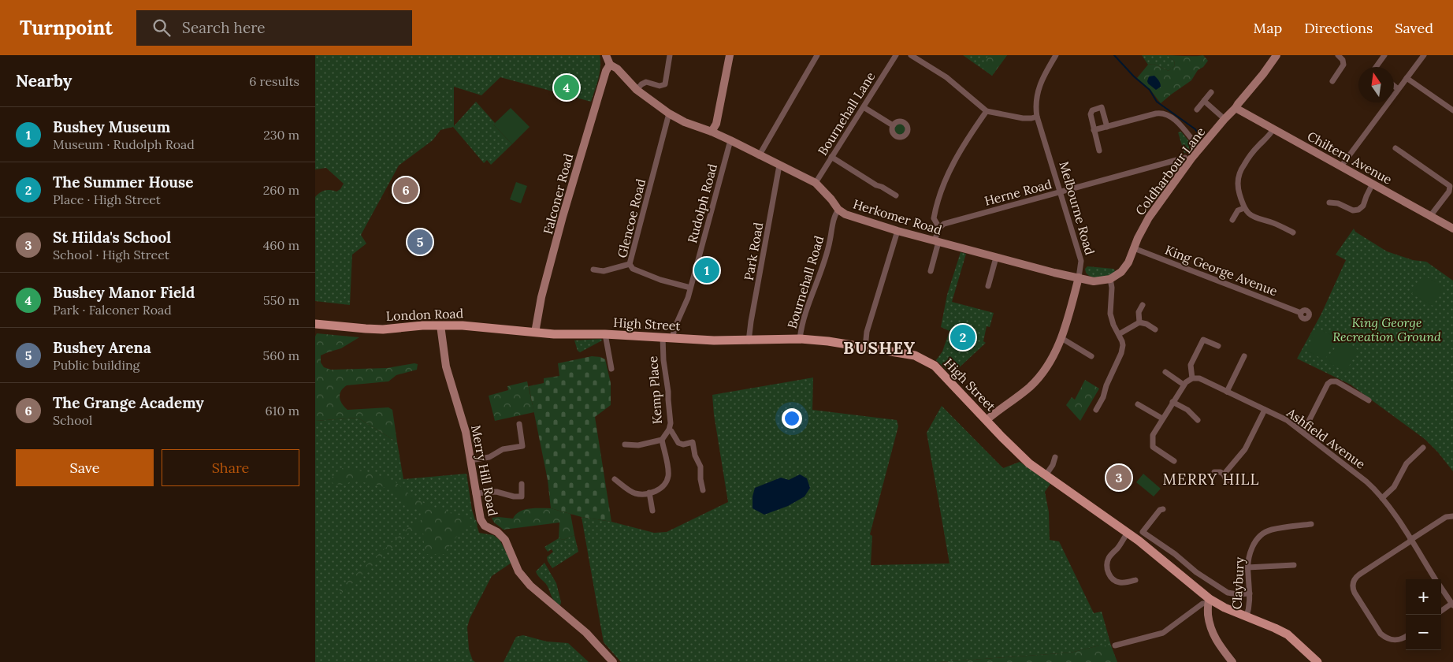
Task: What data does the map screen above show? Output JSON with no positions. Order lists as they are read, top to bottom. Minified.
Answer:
{"streets":{"main road":["London Road","High Street"],"street":["Bournehall Lane","Chiltern Avenue","Coldharbour Lane","Herne Road","Falconer Road","Rudolph Road","Melbourne Road","Herkomer Road","Glencoe Road","Park Road","King George Avenue","Bournehall Road","Kemp Place","Ashfield Avenue","Merry Hill Road","Claybury"]},"crossings":[["Bournehall Lane","Herkomer Road"],["Chiltern Avenue","Coldharbour Lane"],["Coldharbour Lane","King George Avenue"],["Herne Road","Melbourne Road"],["Falconer Road","Herkomer Road"],["Falconer Road","London Road"],["Falconer Road","High Street"],["Rudolph Road","Herkomer Road"],["Rudolph Road","Glencoe Road"],["Rudolph Road","High Street"],["Rudolph Road","Kemp Place"],["Melbourne Road","Herkomer Road"],["Melbourne Road","High Street"],["Herkomer Road","Glencoe Road"],["Herkomer Road","Park Road"],["Herkomer Road","Bournehall Road"],["Park Road","High Street"],["Bournehall Road","High Street"],["London Road","High Street"],["London Road","Merry Hill Road"],["High Street","Kemp Place"],["High Street","Claybury"]],"districts":["BUSHEY","MERRY HILL"],"parks":["King George Recreation Ground"],"north":"top","page":{"header":"Turnpoint","search":"Search here","nav":["Map","Directions","Saved"],"heading":["Nearby","6 results"],"pins":["4","6","5","1","2","3"],"list":[{"mark":"1","name":"Bushey Museum","note":"Museum · Rudolph Road","value":"230 m"},{"mark":"2","name":"The Summer House","note":"Place · High Street","value":"260 m"},{"mark":"3","name":"St Hilda's School","note":"School · High Street","value":"460 m"},{"mark":"4","name":"Bushey Manor Field","note":"Park · Falconer Road","value":"550 m"},{"mark":"5","name":"Bushey Arena","note":"Public building","value":"560 m"},{"mark":"6","name":"The Grange Academy","note":"School","value":"610 m"}],"buttons":["Save","Share"],"map_buttons":["+","−"]}}
